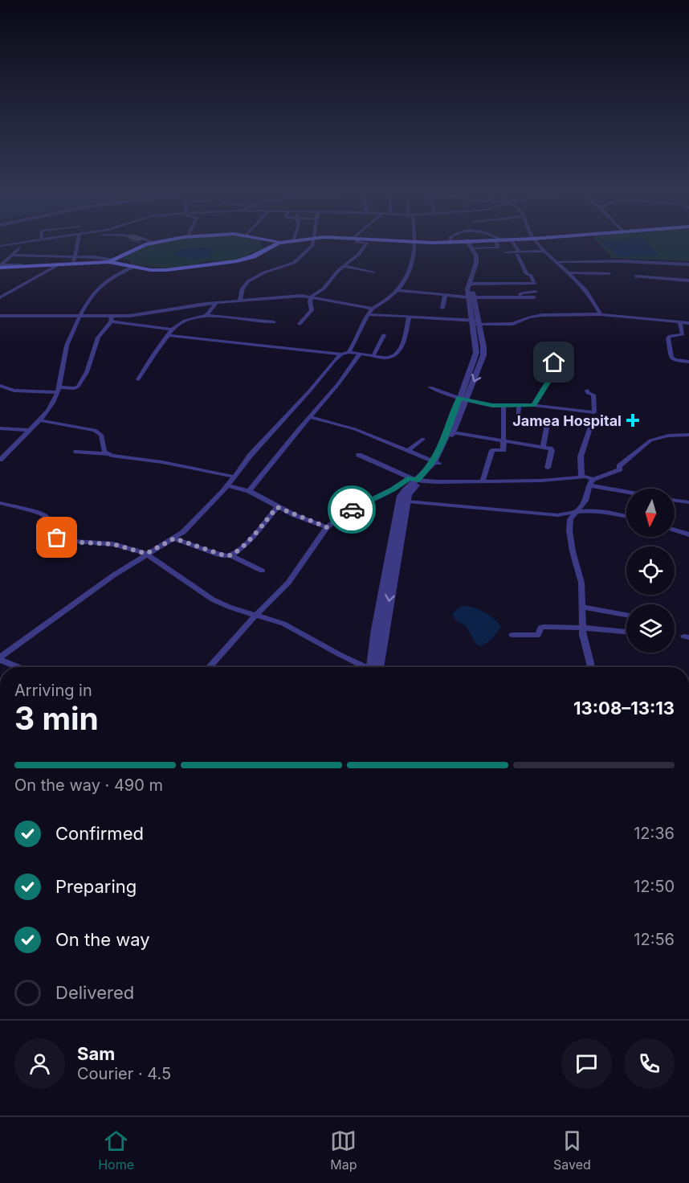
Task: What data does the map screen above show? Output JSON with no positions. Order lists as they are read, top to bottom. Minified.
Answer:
{"places":{"health":["Jamea Hospital"]},"north":"bottom","page":{"heading":["3 min","Arriving in","13:08–13:13"],"panel":["Sam","Courier · 4.5"],"bar":"On the way · 490 m","list":[["Confirmed","12:36"],["Preparing","12:50"],["On the way","12:56"],"Delivered"],"tabs":["Home","Map","Saved"]}}
